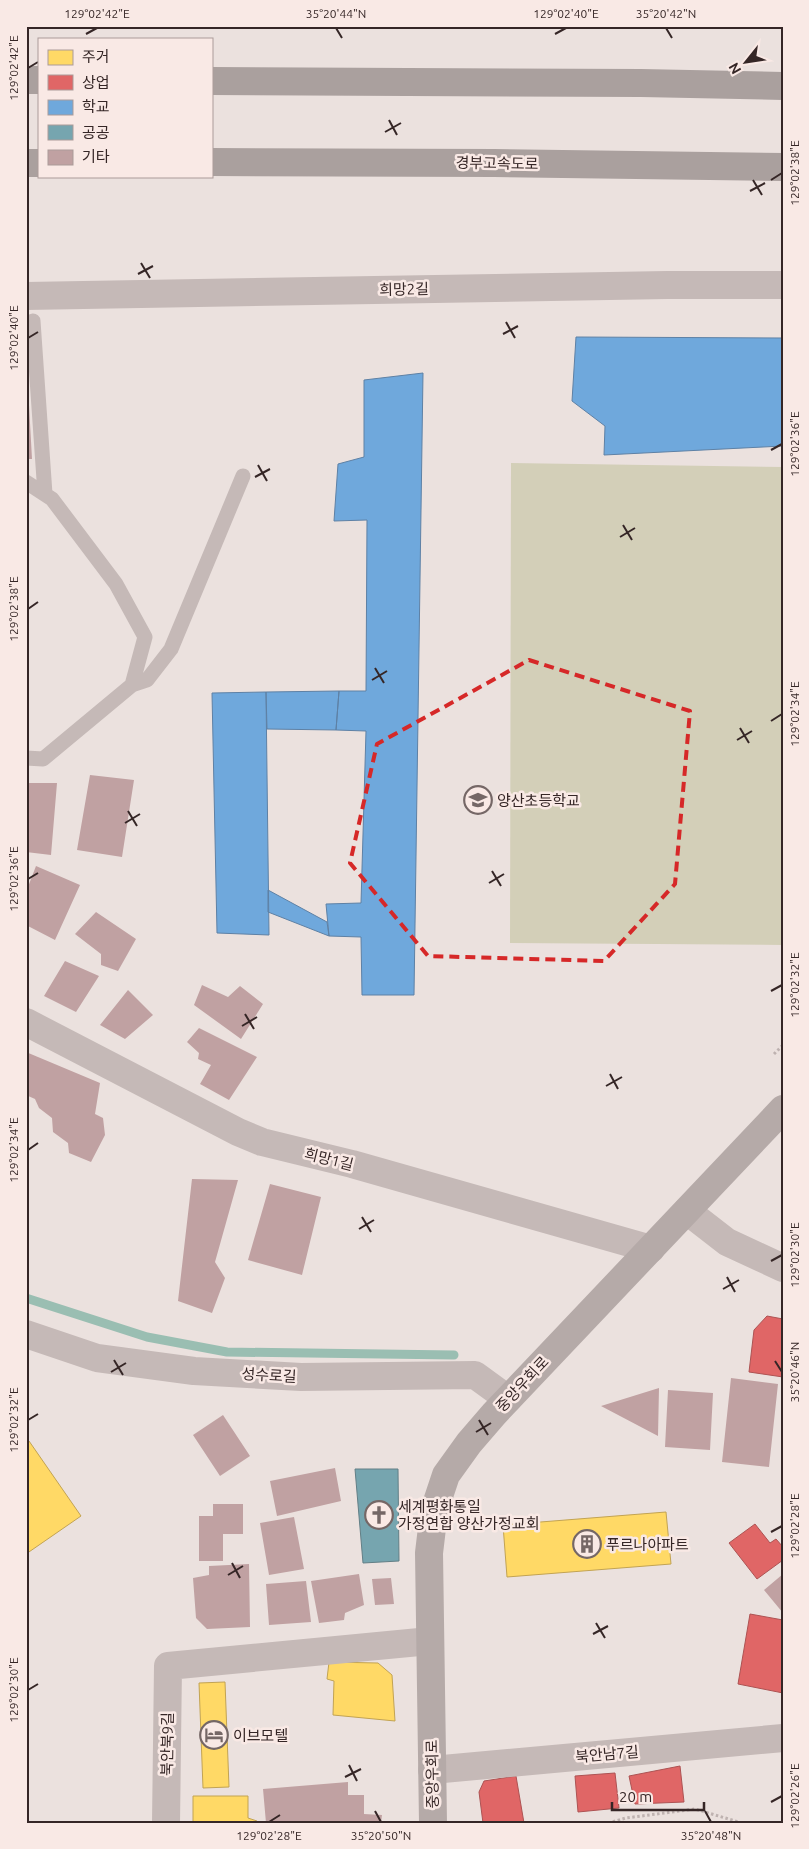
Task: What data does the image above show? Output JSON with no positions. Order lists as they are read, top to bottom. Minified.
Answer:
{"streets":{"highway":["경부고속도로"],"main road":["중앙우회로"],"street":["희망2길","희망1길","성수로길","북안북9길","북안남7길"]},"crossings":[["희망1길","중앙우회로"],["성수로길","중앙우회로"],["중앙우회로","북안북9길"],["중앙우회로","북안남7길"]],"places":{"school or university":["양산초등학교"],"church":["세계평화통일 가정연합 양산가정교회"],"building":["푸르나아파트"],"hotel":["이브모텔"]},"legend":["주거","상업","학교","공공","기타"],"scale_bar":"20 m","north":"bottom left","coordinates":["129°02'42\"E","35°20'44\"N","129°02'40\"E","35°20'42\"N","129°02'38\"E","129°02'36\"E","129°02'34\"E","129°02'32\"E","129°02'30\"E","35°20'46\"N","129°02'28\"E","129°02'26\"E","35°20'50\"N","35°20'48\"N"]}
